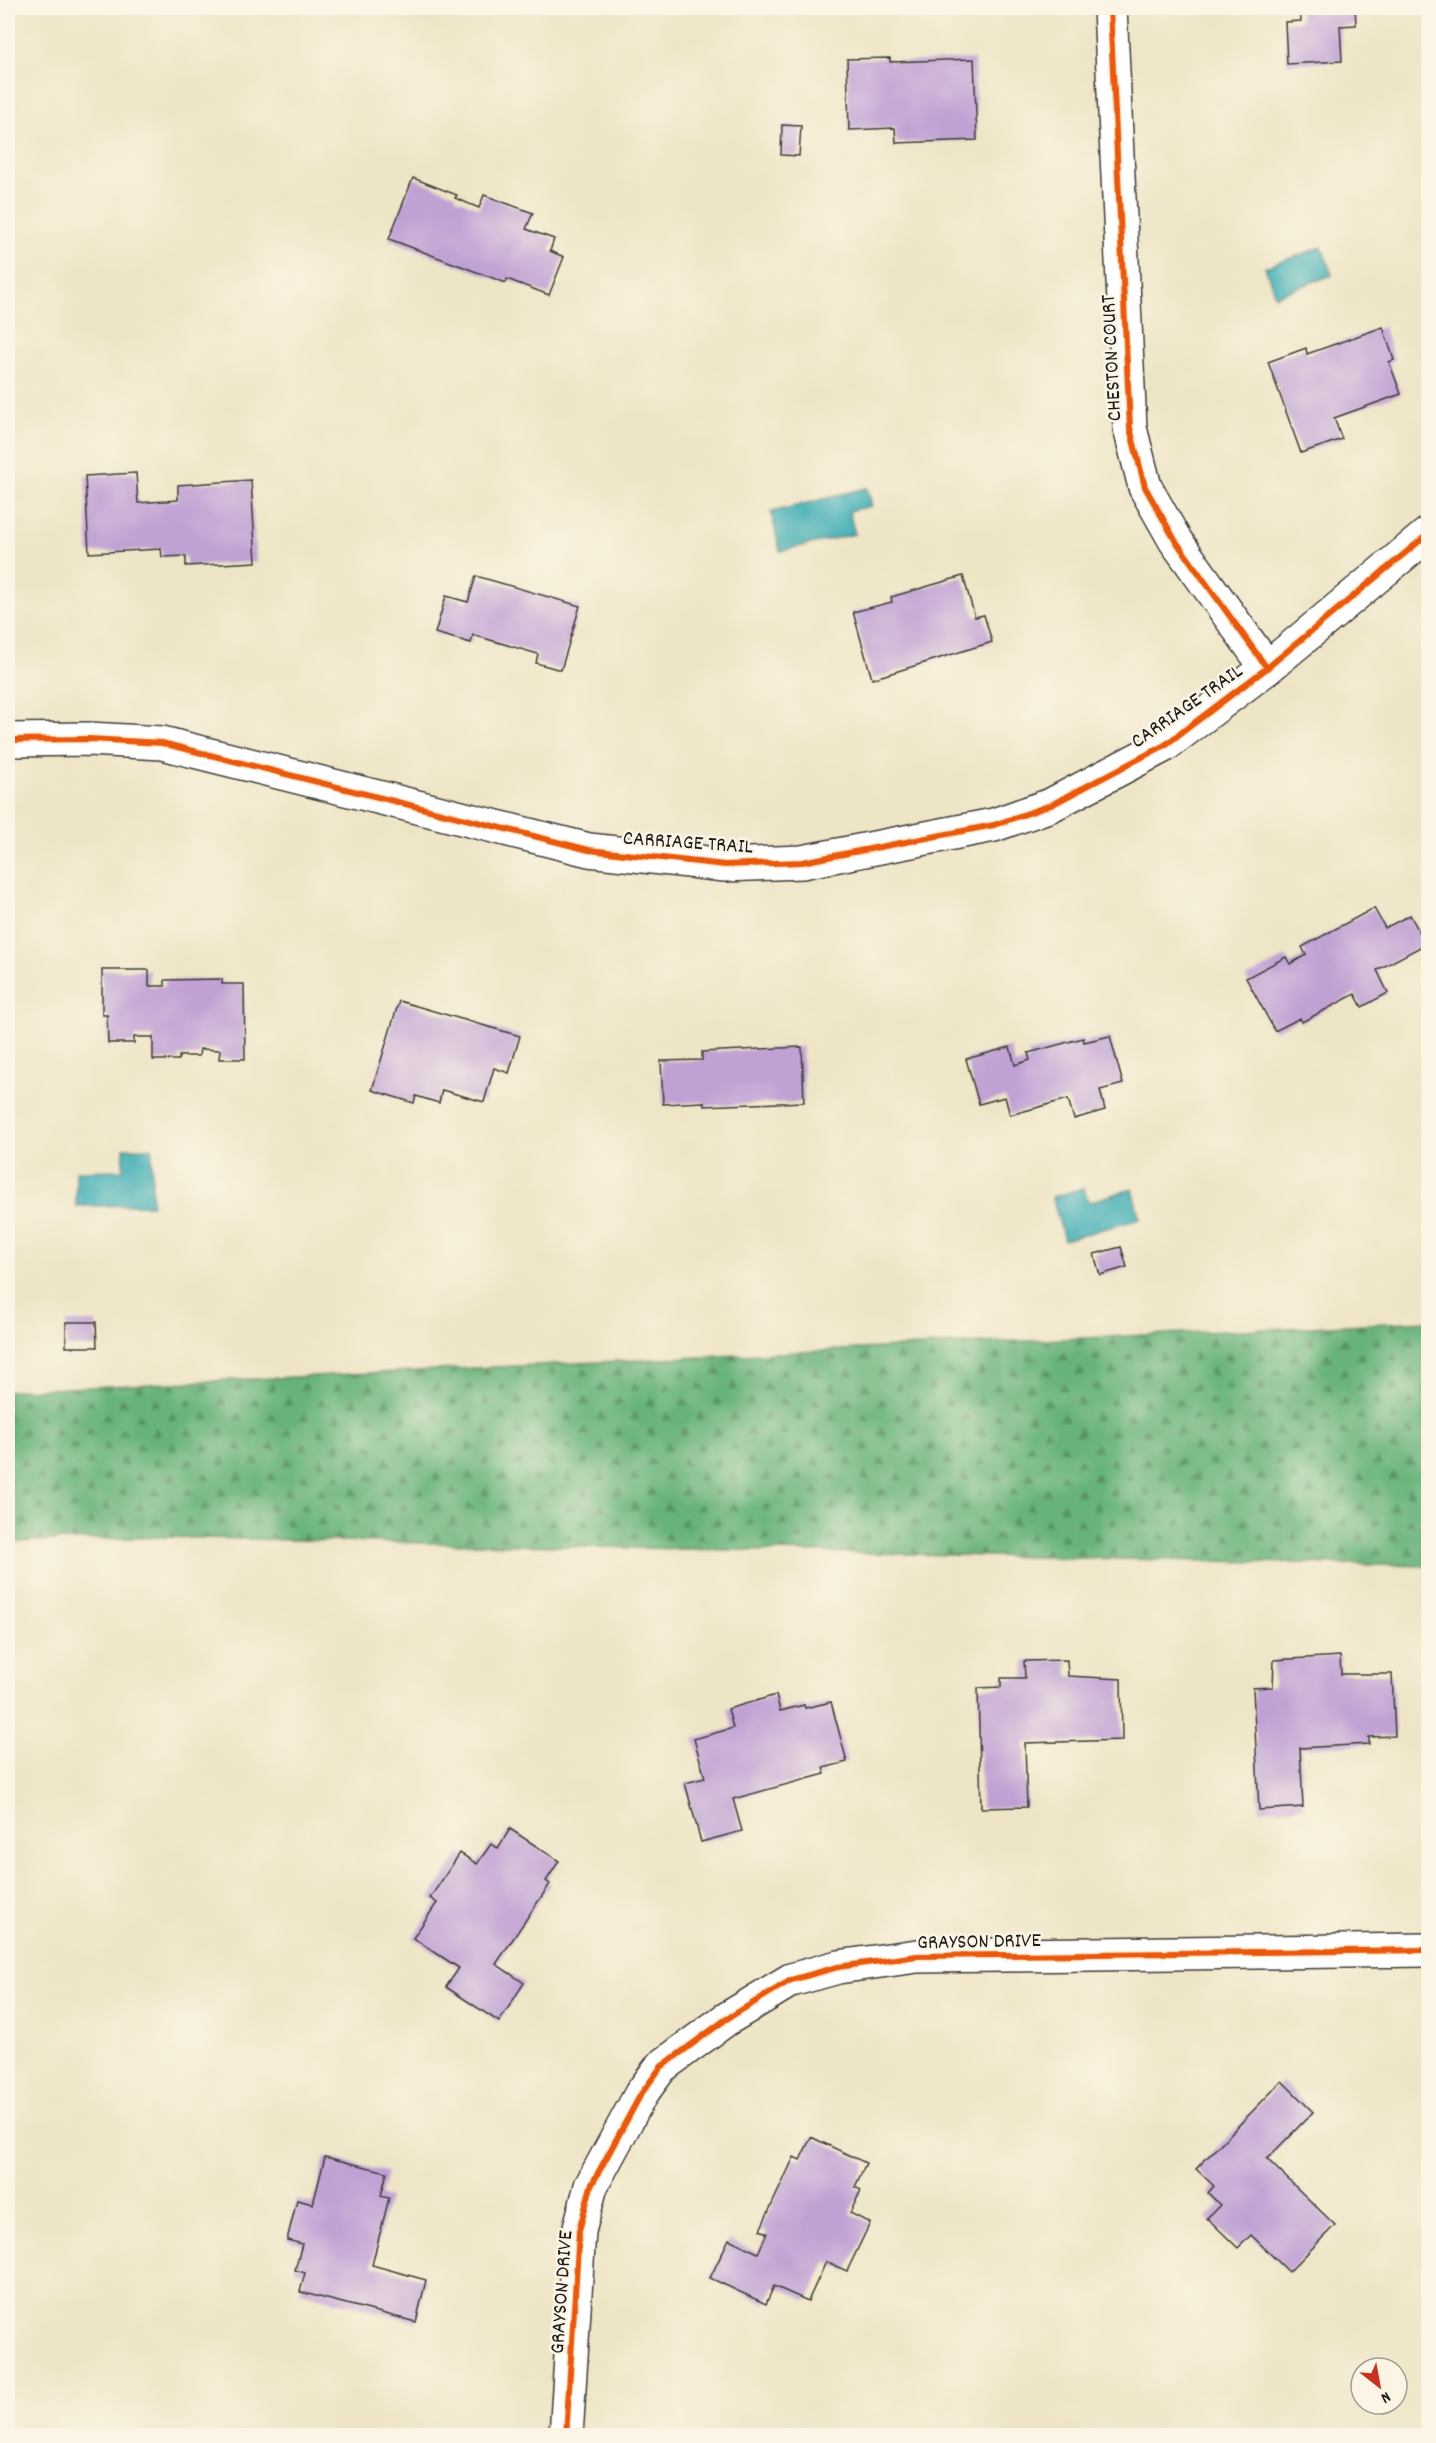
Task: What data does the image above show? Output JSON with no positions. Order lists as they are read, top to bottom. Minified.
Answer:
{"streets":{"street":["CHESTON COURT","CARRIAGE TRAIL","GRAYSON DRIVE"]},"crossings":[["CHESTON COURT","CARRIAGE TRAIL"]],"north":"bottom right"}
